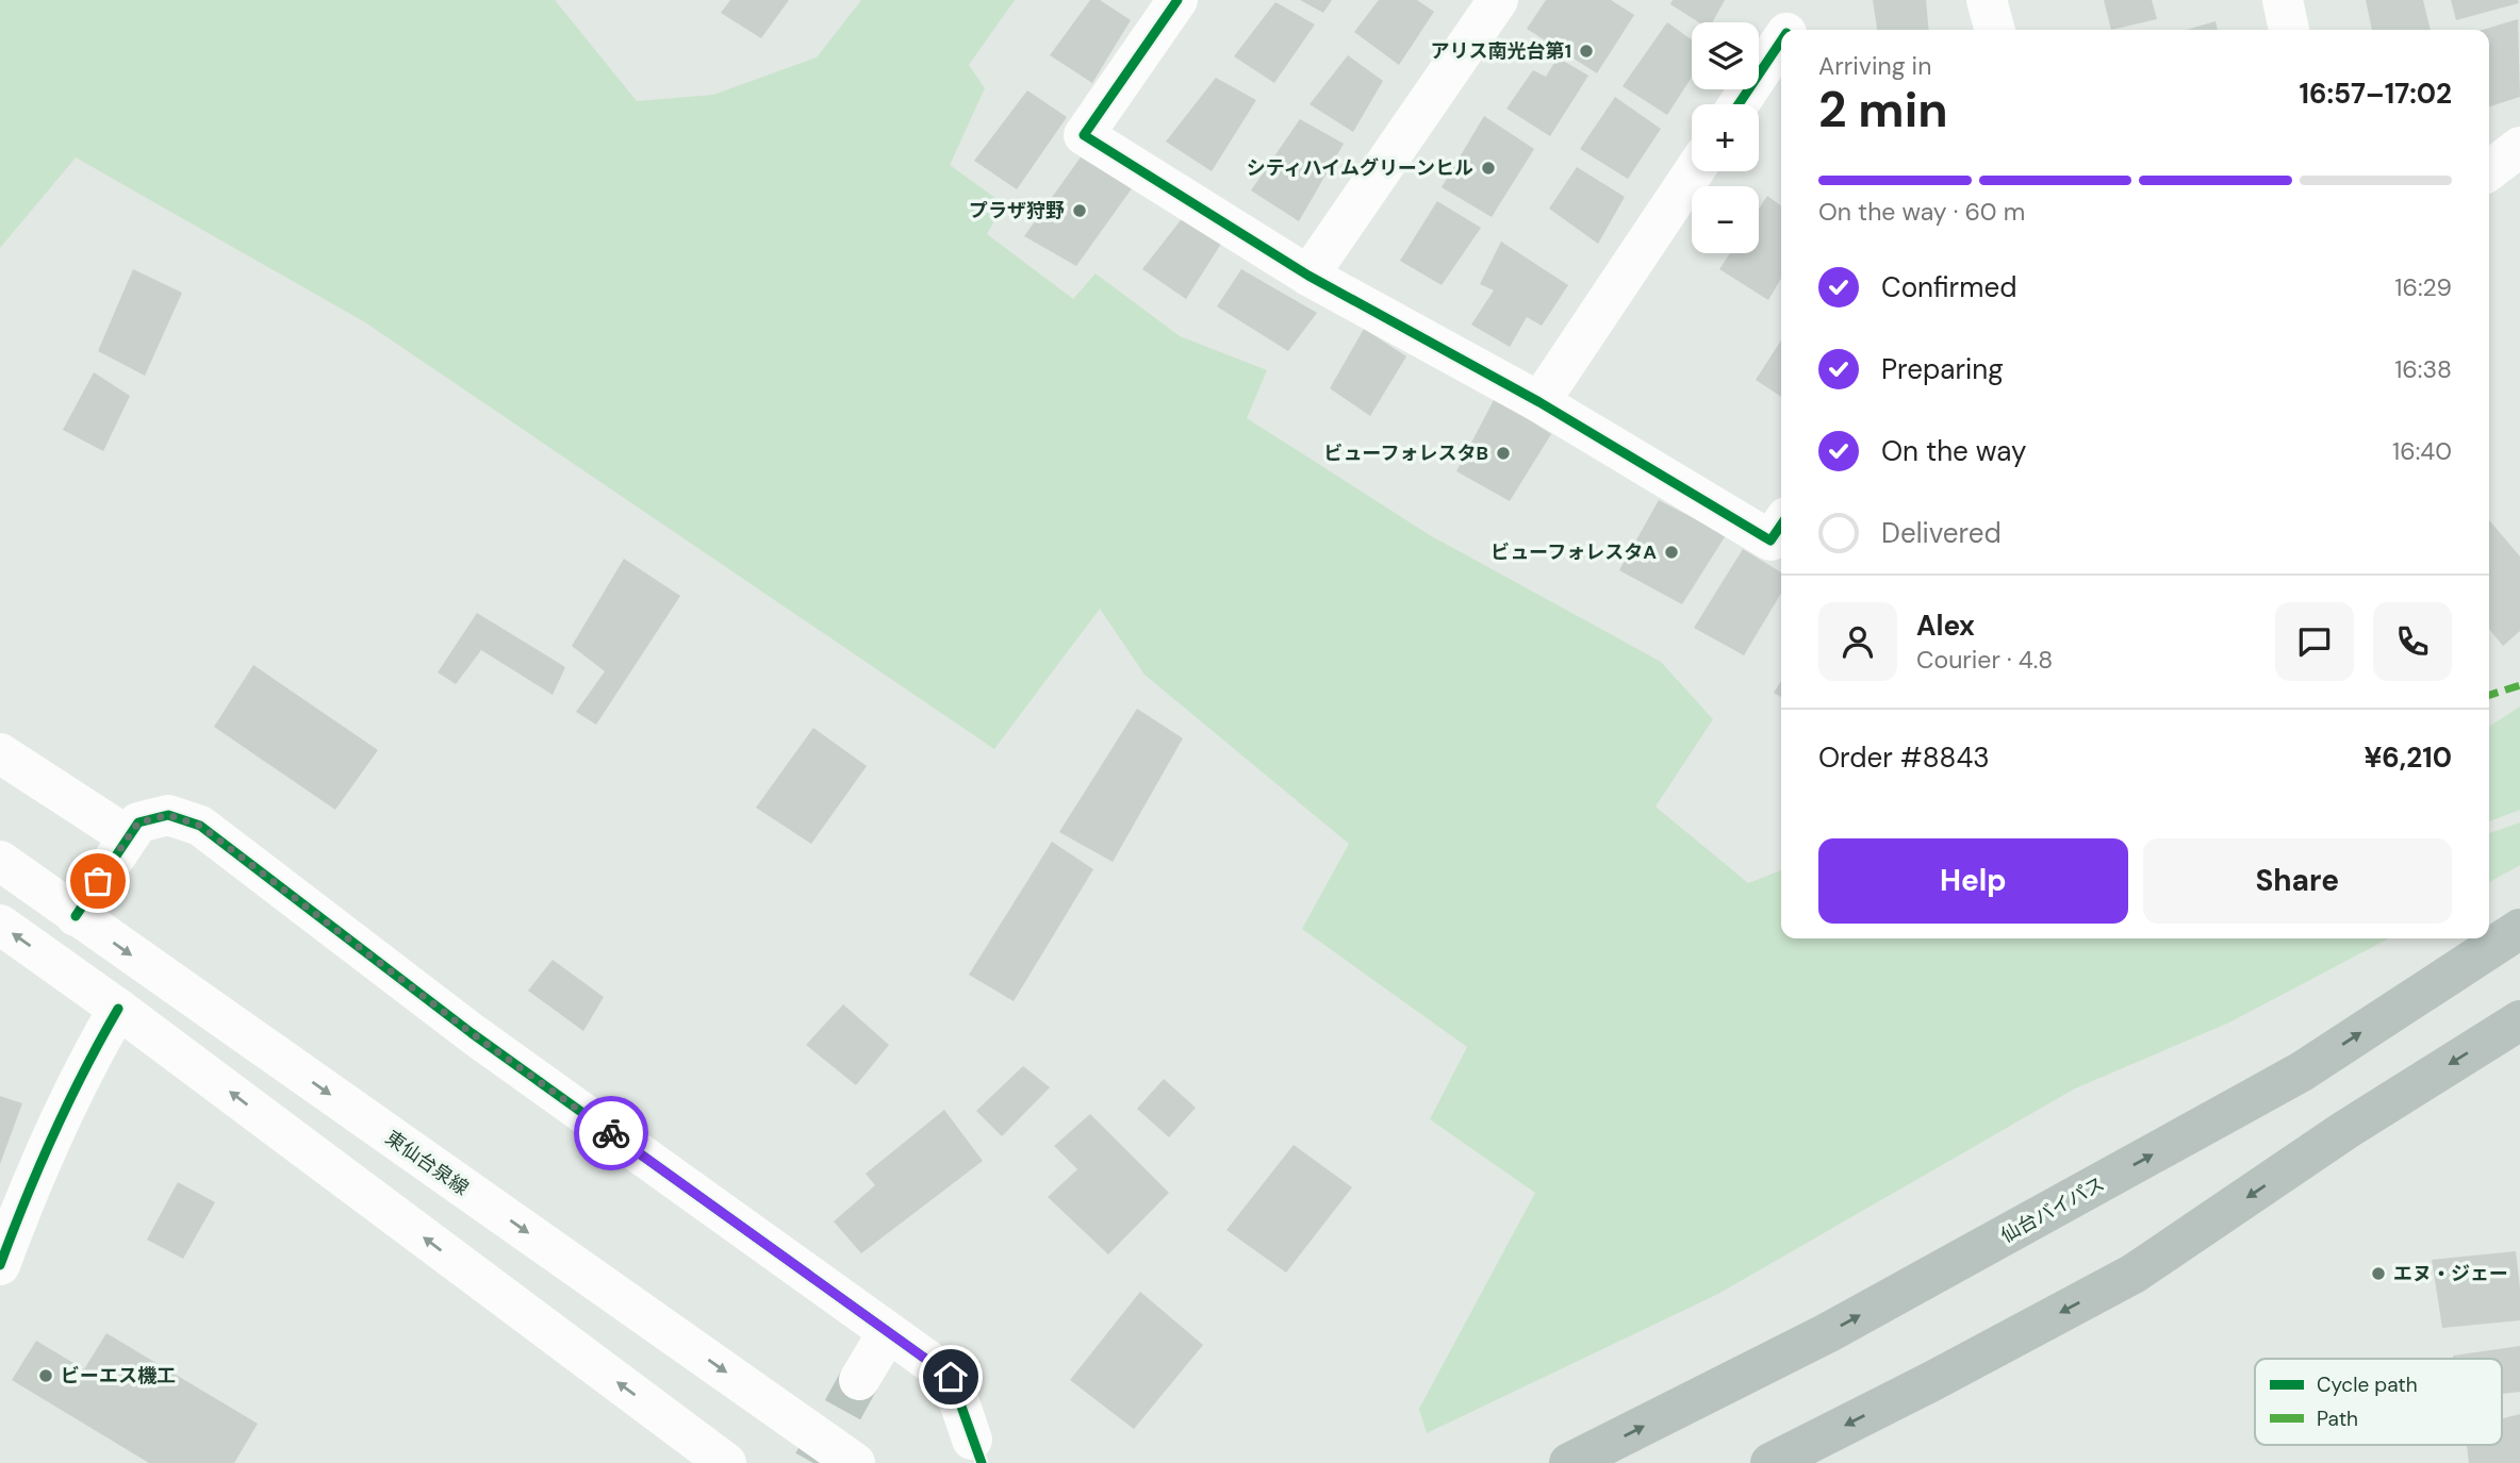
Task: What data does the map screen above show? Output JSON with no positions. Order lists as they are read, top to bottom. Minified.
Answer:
{"streets":{"highway":["仙台バイパス"],"street":["東仙台泉線"]},"places":["アリス南光台第1","シティハイムグリーンヒル","プラザ狩野","ビューフォレスタB","ビューフォレスタA","エヌ・ジェー","ビーエス機工"],"legend":["Cycle path","Path"],"page":{"map_buttons":["+","−"],"heading":["2 min","Arriving in","16:57–17:02"],"panel":["Alex","Courier · 4.8","Order #8843","¥6,210"],"bar":"On the way · 60 m","list":[["Confirmed","16:29"],["Preparing","16:38"],["On the way","16:40"],"Delivered"],"buttons":["Help","Share"]}}
